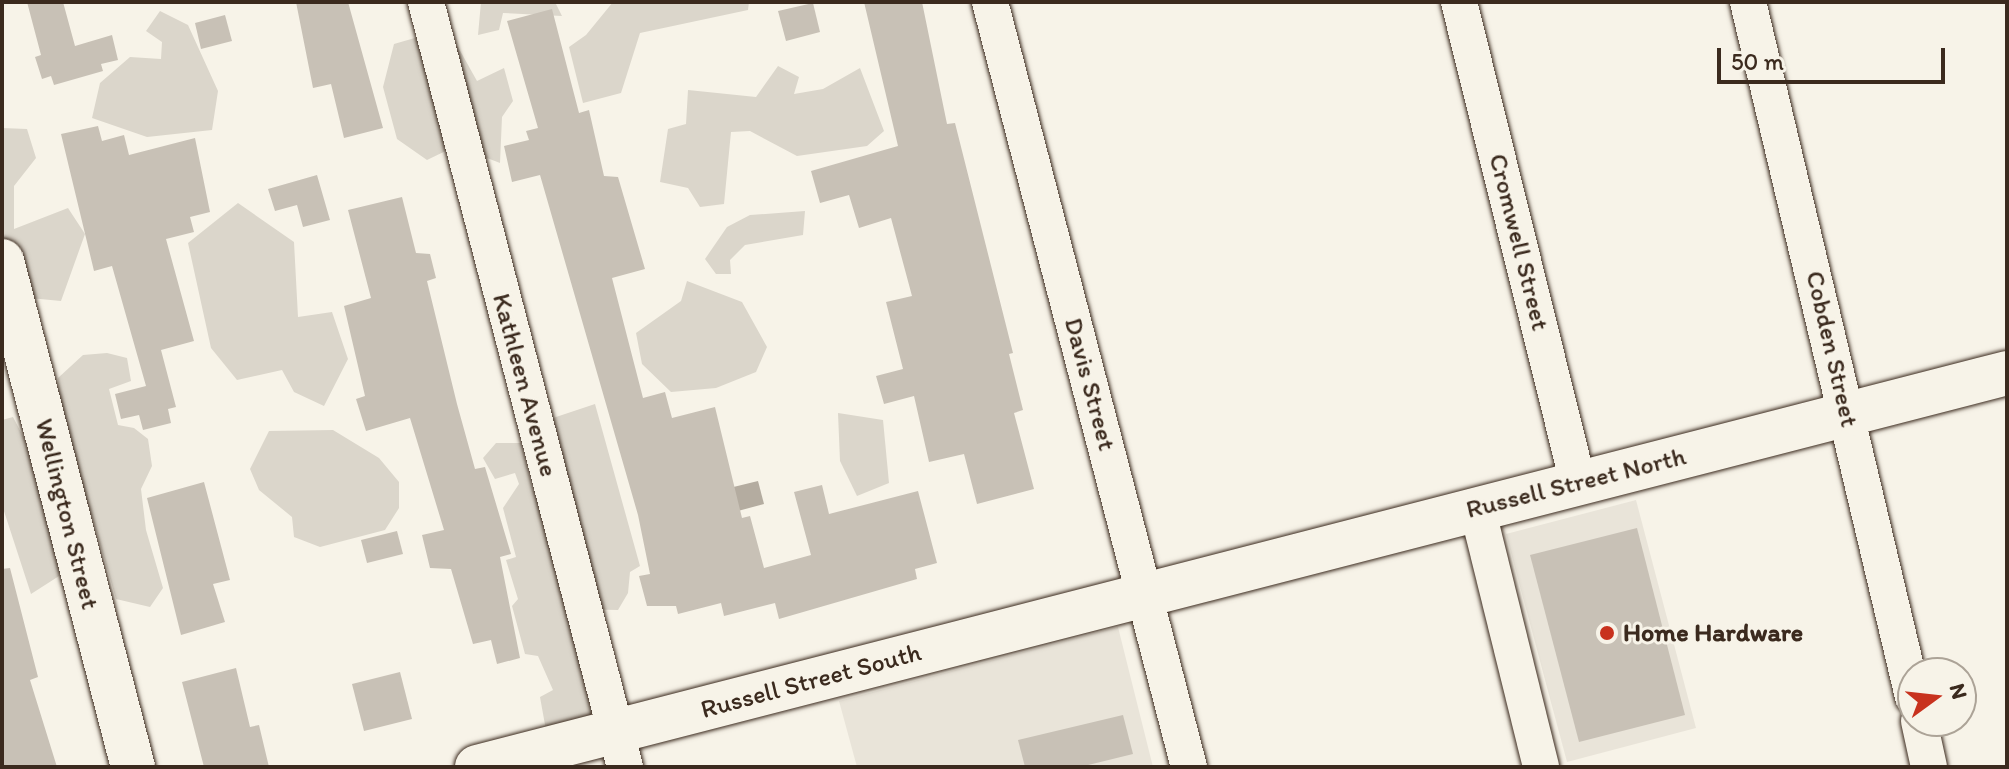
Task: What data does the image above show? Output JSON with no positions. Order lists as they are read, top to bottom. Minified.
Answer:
{"streets":{"street":["Cromwell Street","Cobden Street","Davis Street","Kathleen Avenue","Russell Street North","Wellington Street","Russell Street South"]},"crossings":[["Cromwell Street","Russell Street North"],["Cobden Street","Russell Street North"],["Davis Street","Russell Street North"],["Davis Street","Russell Street South"],["Kathleen Avenue","Russell Street South"],["Russell Street North","Russell Street South"]],"places":["Home Hardware"],"scale_bar":"50 m","north":"right"}
